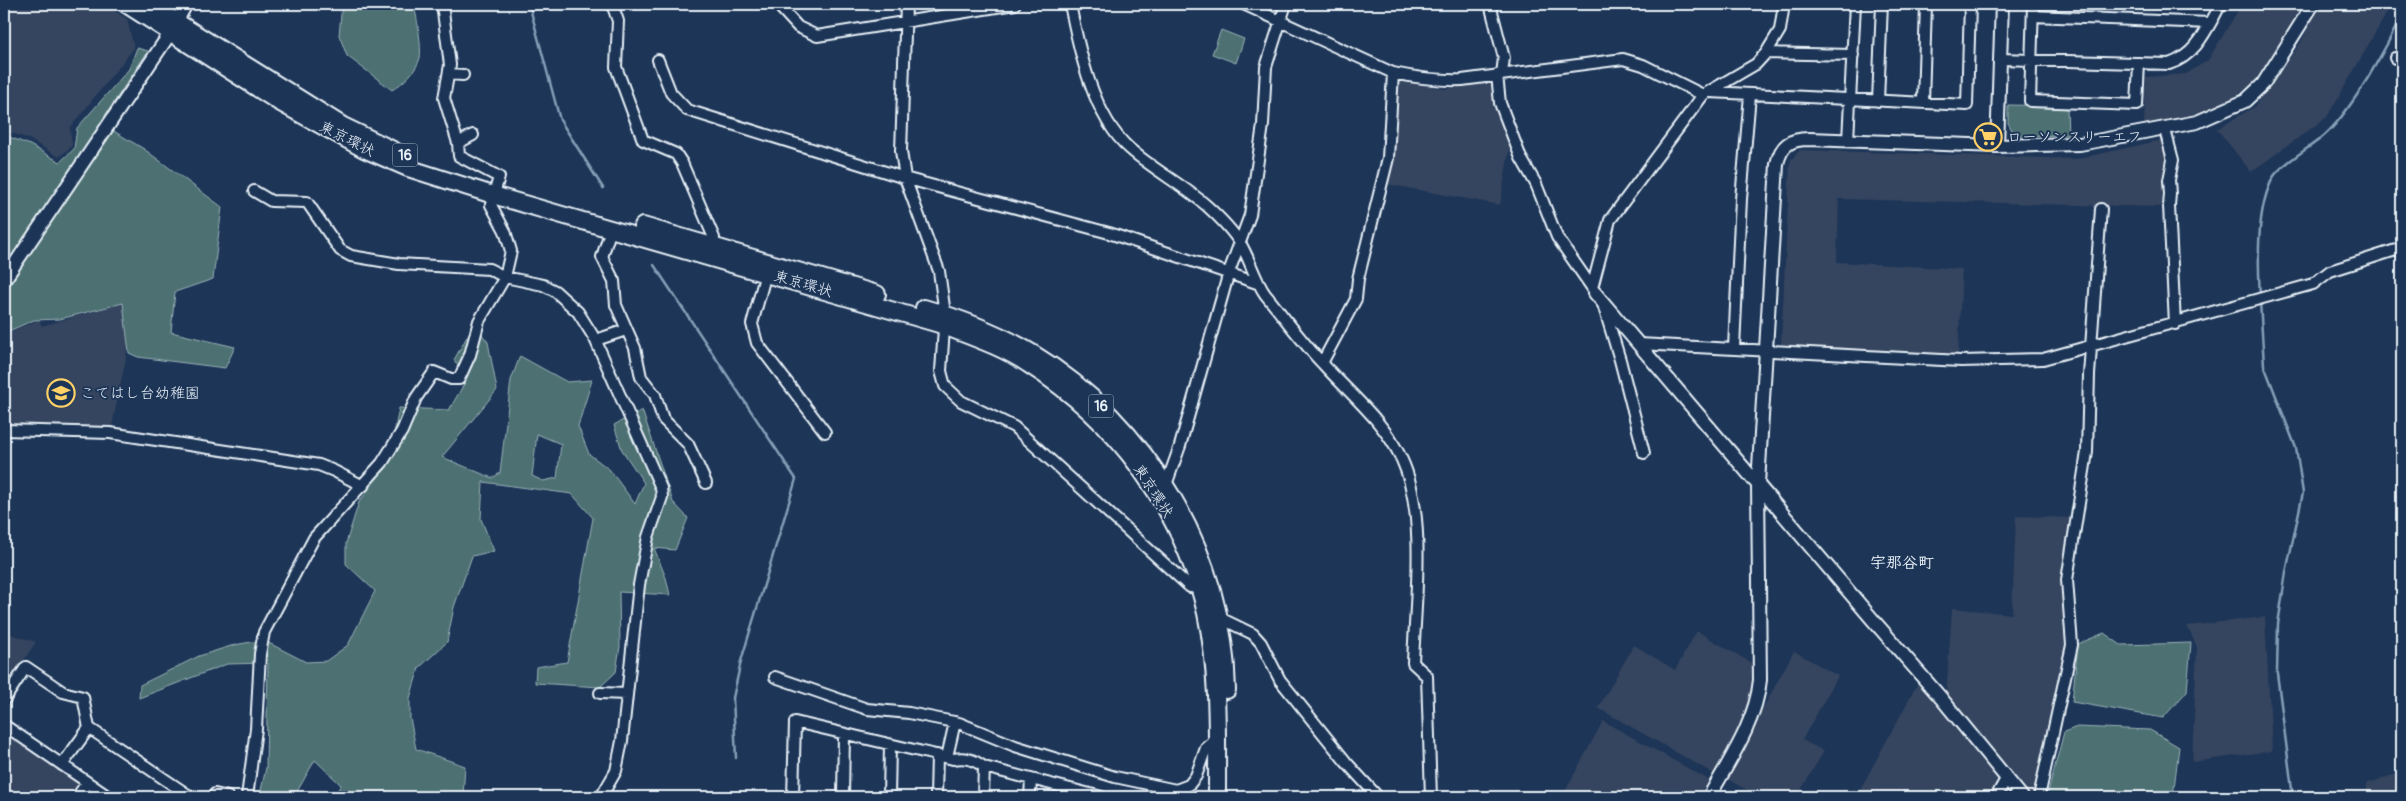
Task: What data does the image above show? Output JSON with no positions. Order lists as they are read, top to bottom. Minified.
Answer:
{"streets":{"highway":["東京環状","16"]},"districts":["宇那谷町"],"places":{"supermarket":["ローソンスリーエフ"],"school or university":["こてはし台幼稚園"]}}
